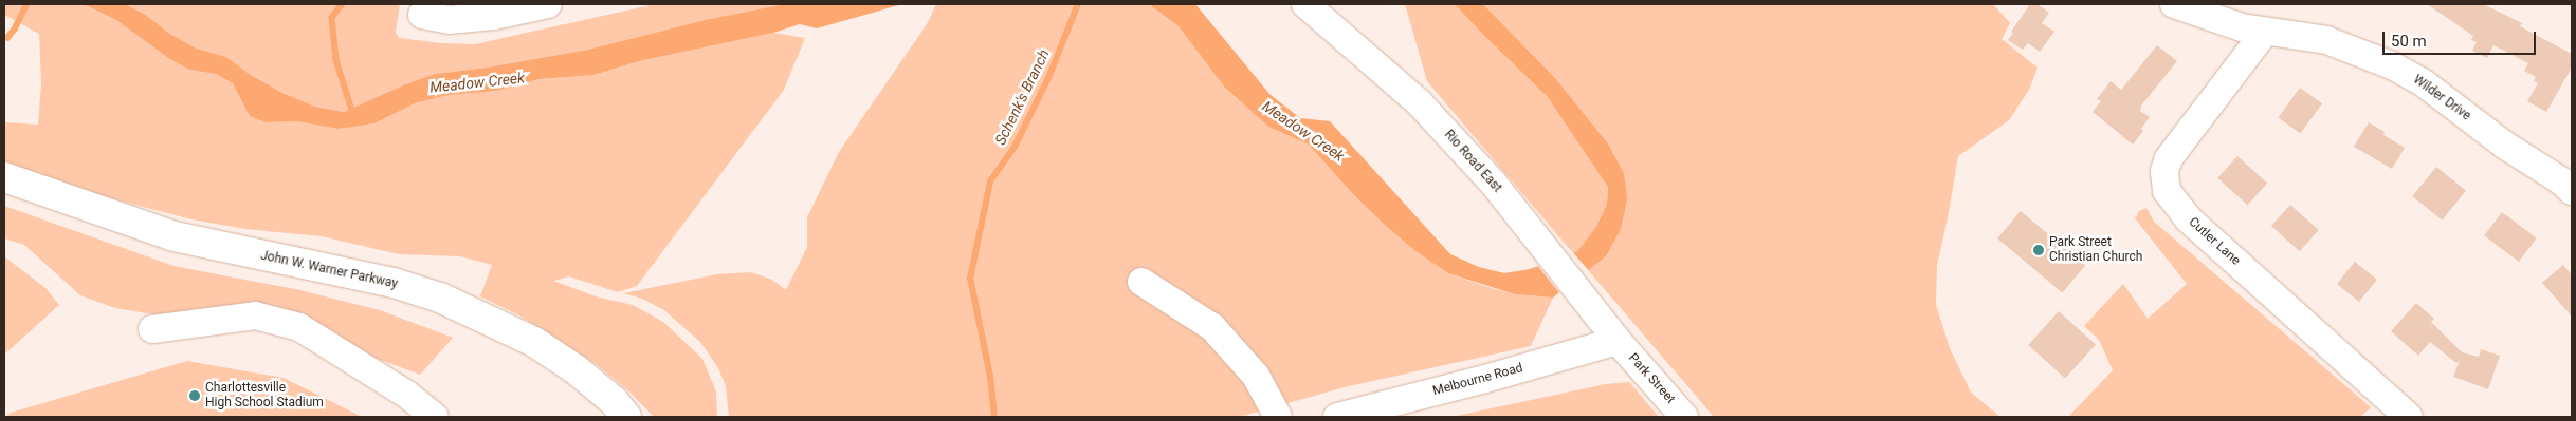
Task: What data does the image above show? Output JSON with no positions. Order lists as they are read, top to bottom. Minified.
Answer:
{"streets":{"main road":["John W. Warner Parkway"],"street":["Wilder Drive","Rio Road East","Cutler Lane","Park Street","Melbourne Road"]},"crossings":[["Wilder Drive","Cutler Lane"],["Rio Road East","Park Street"],["Rio Road East","Melbourne Road"],["Park Street","Melbourne Road"]],"water":["Meadow Creek","Schenk's Branch"],"places":["Park Street Christian Church","Charlottesville High School Stadium"],"scale_bar":"50 m"}
